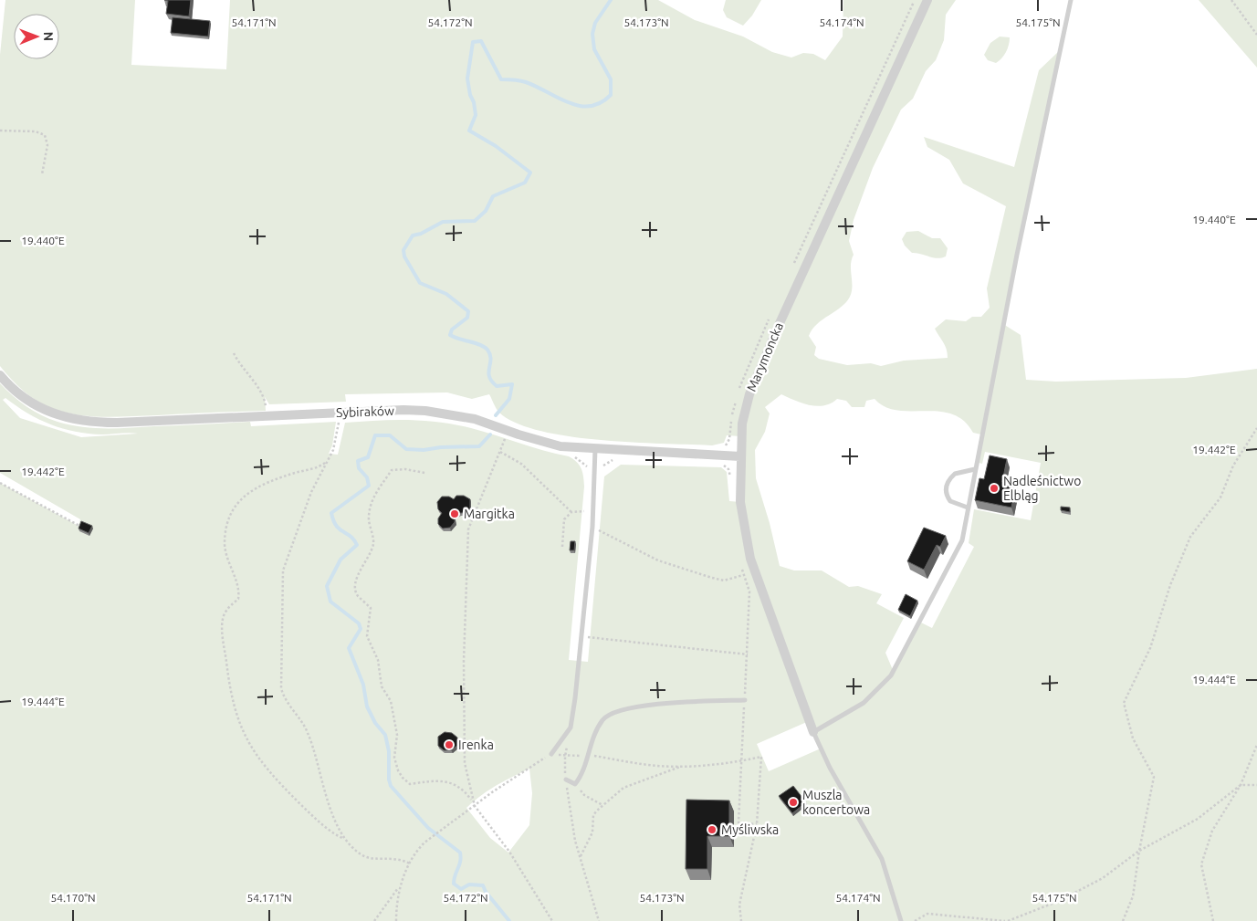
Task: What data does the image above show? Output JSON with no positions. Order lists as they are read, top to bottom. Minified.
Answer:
{"streets":{"street":["Marymoncka","Sybiraków"]},"crossings":[["Marymoncka","Sybiraków"]],"places":["Nadleśnictwo Elbląg","Margitka","Irenka","Muszla koncertowa","Myśliwska"],"north":"right","coordinates":["54.171°N","54.172°N","54.173°N","54.174°N","54.175°N","19.440°E","19.442°E","19.444°E","54.170°N"]}
